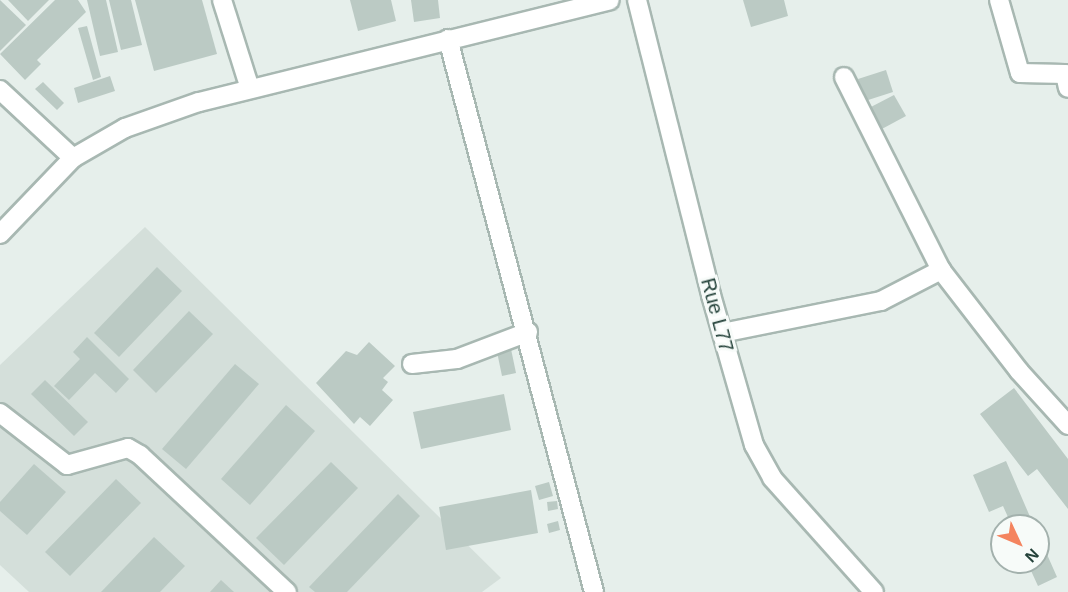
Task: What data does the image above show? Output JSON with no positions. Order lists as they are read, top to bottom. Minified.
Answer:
{"streets":{"street":["Rue L77"]},"north":"bottom right"}
